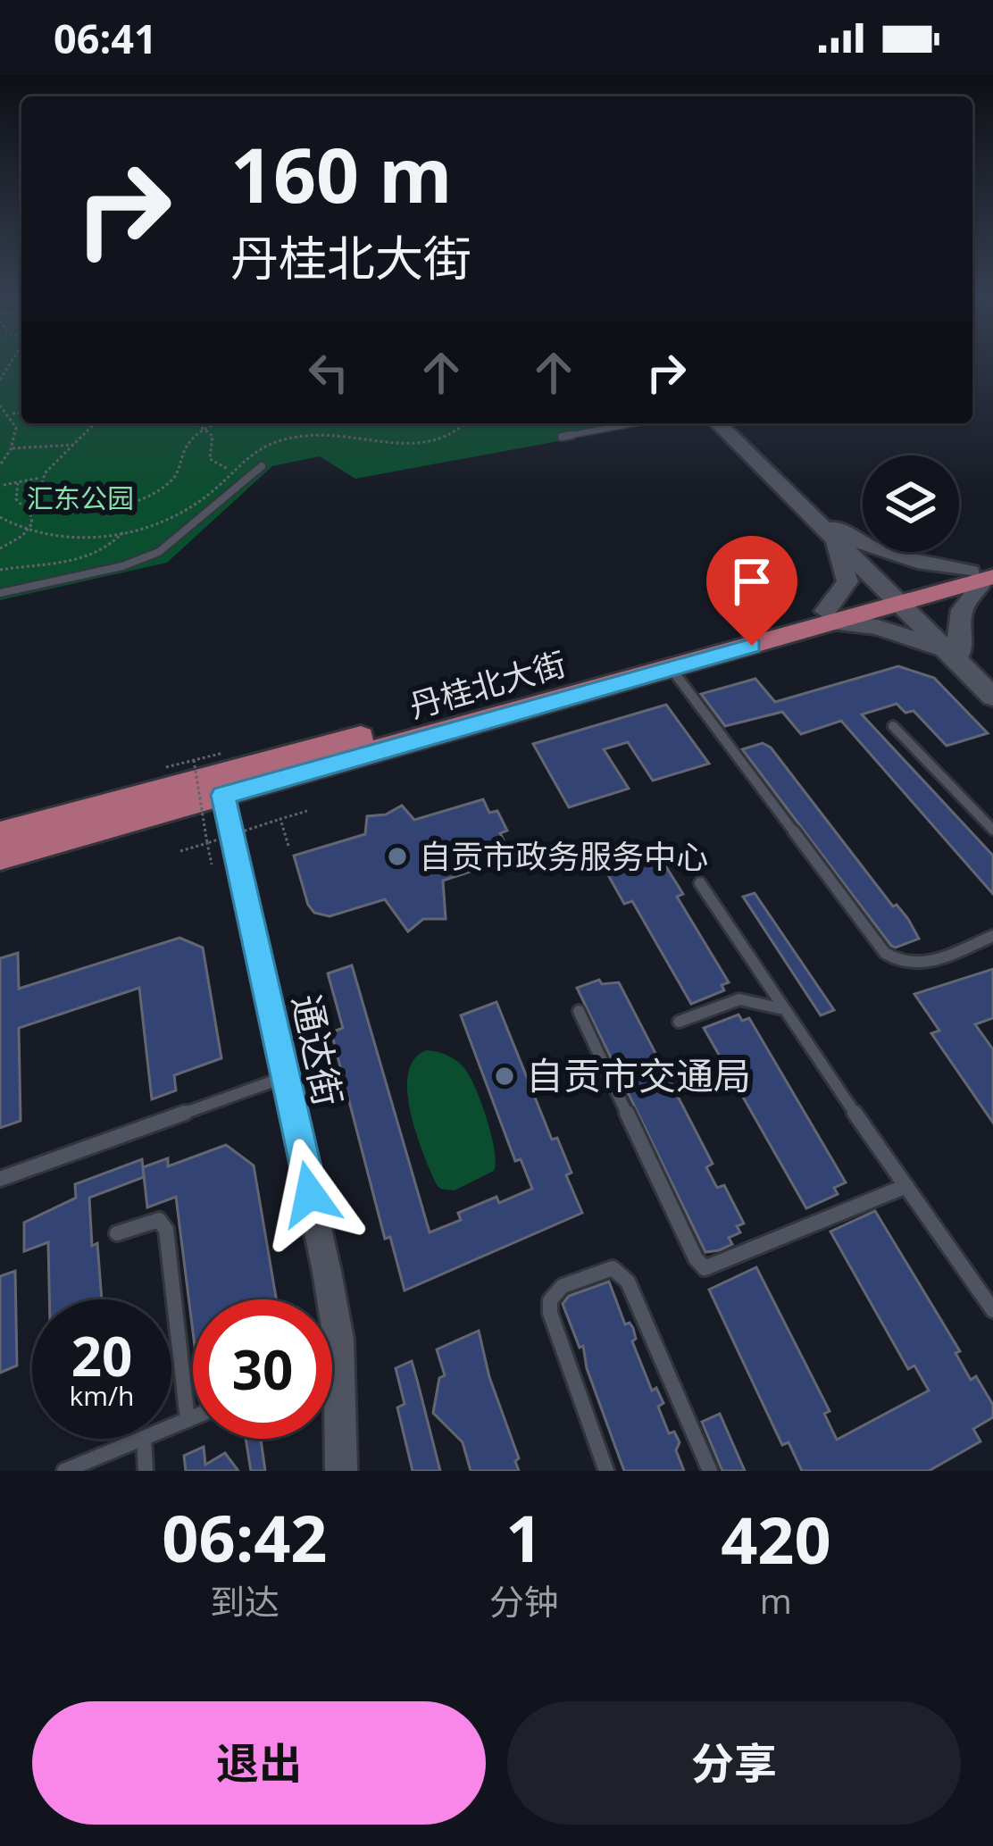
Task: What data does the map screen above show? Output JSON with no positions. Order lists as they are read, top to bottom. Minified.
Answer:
{"streets":{"main road":["丹桂北大街"],"street":["通达街"]},"crossings":[["丹桂北大街","通达街"]],"parks":["汇东公园"],"places":["自贡市政务服务中心","自贡市交通局"],"page":{"status":"06:41","turn":["160 m","丹桂北大街"],"speed":"20 km/h","limit":"30","eta":["06:42","到达","1","分钟","420","m"],"buttons":["退出","分享"]}}
